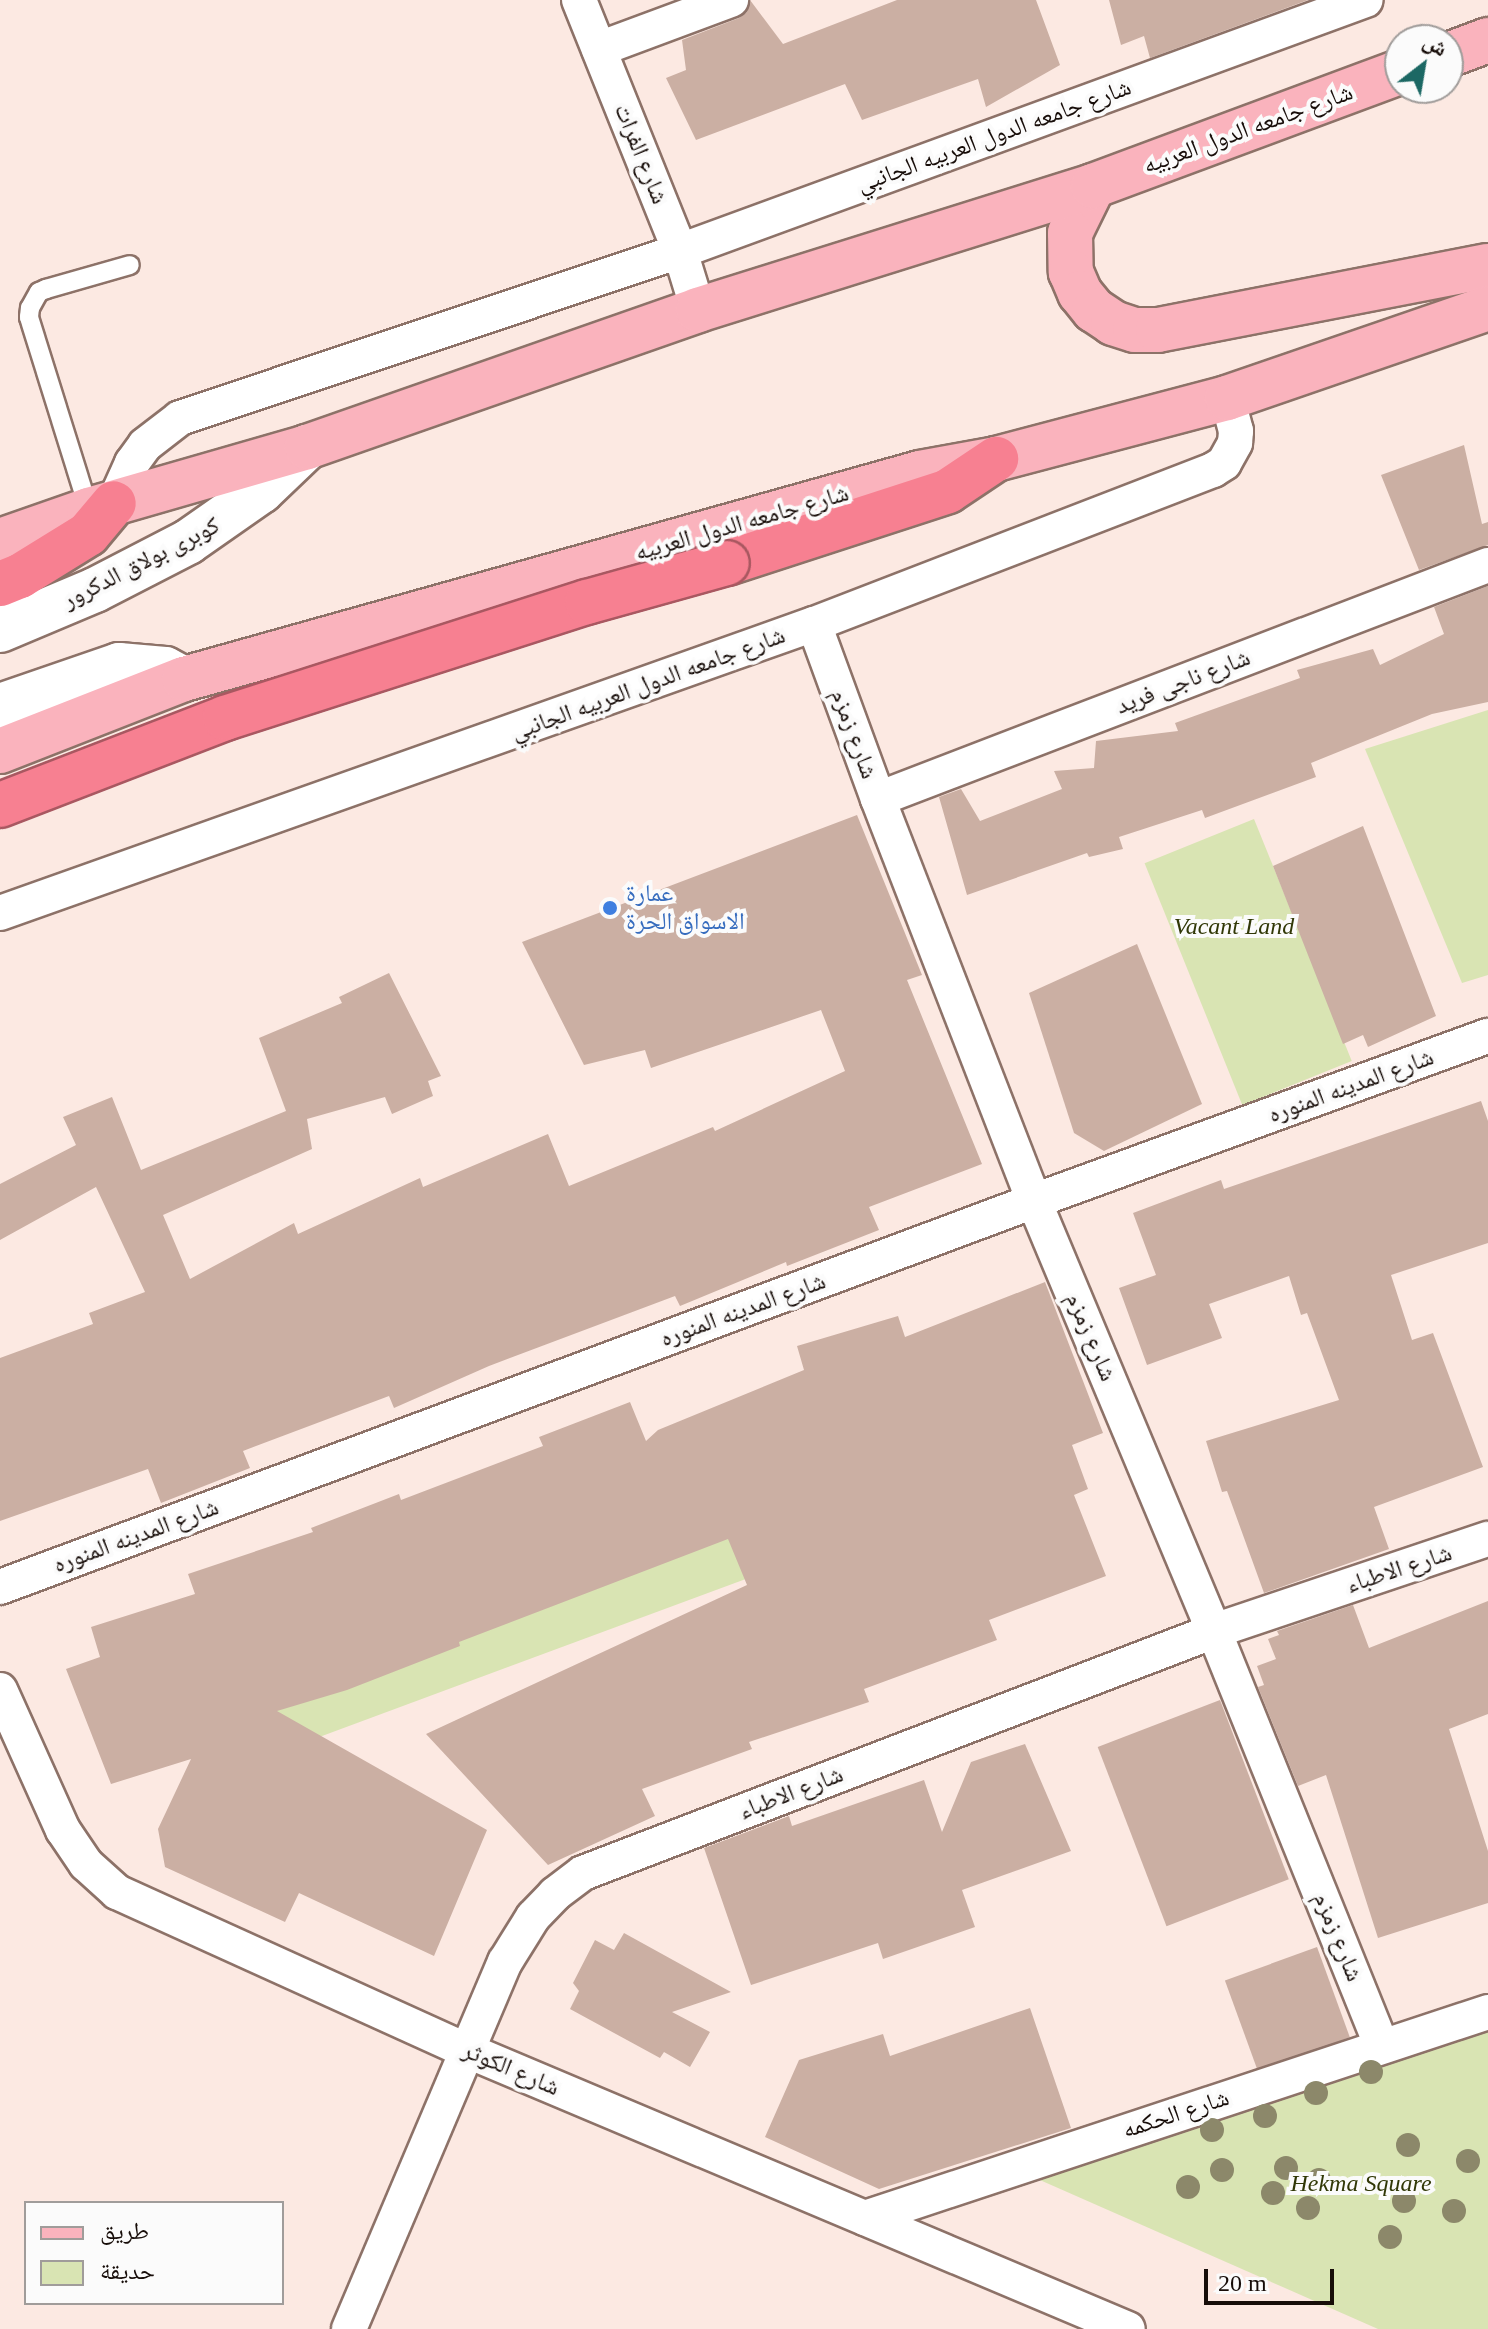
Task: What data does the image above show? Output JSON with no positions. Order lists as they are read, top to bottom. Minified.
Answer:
{"streets":{"main road":["شارع جامعه الدول العربيه","كوبرى بولاق الدكرور"],"street":["شارع جامعه الدول العربيه الجانبي","شارع الفرات","شارع ناجى فريد","شارع زمزم","شارع المدينه المنوره","شارع الاطباء","شارع الكوثر","شارع الحكمه"]},"crossings":[["شارع جامعه الدول العربيه","شارع جامعه الدول العربيه الجانبي"],["شارع جامعه الدول العربيه","شارع الفرات"],["شارع جامعه الدول العربيه","كوبرى بولاق الدكرور"],["شارع جامعه الدول العربيه الجانبي","شارع الفرات"],["شارع جامعه الدول العربيه الجانبي","شارع زمزم"],["شارع ناجى فريد","شارع زمزم"],["شارع زمزم","شارع المدينه المنوره"],["شارع زمزم","شارع الاطباء"],["شارع زمزم","شارع الحكمه"],["شارع الاطباء","شارع الكوثر"],["شارع الكوثر","شارع الحكمه"]],"parks":["Vacant Land","Hekma Square"],"places":["عمارة الاسواق الحرة"],"legend":["طريق","حديقة"],"scale_bar":"20 m","north":"top right"}
